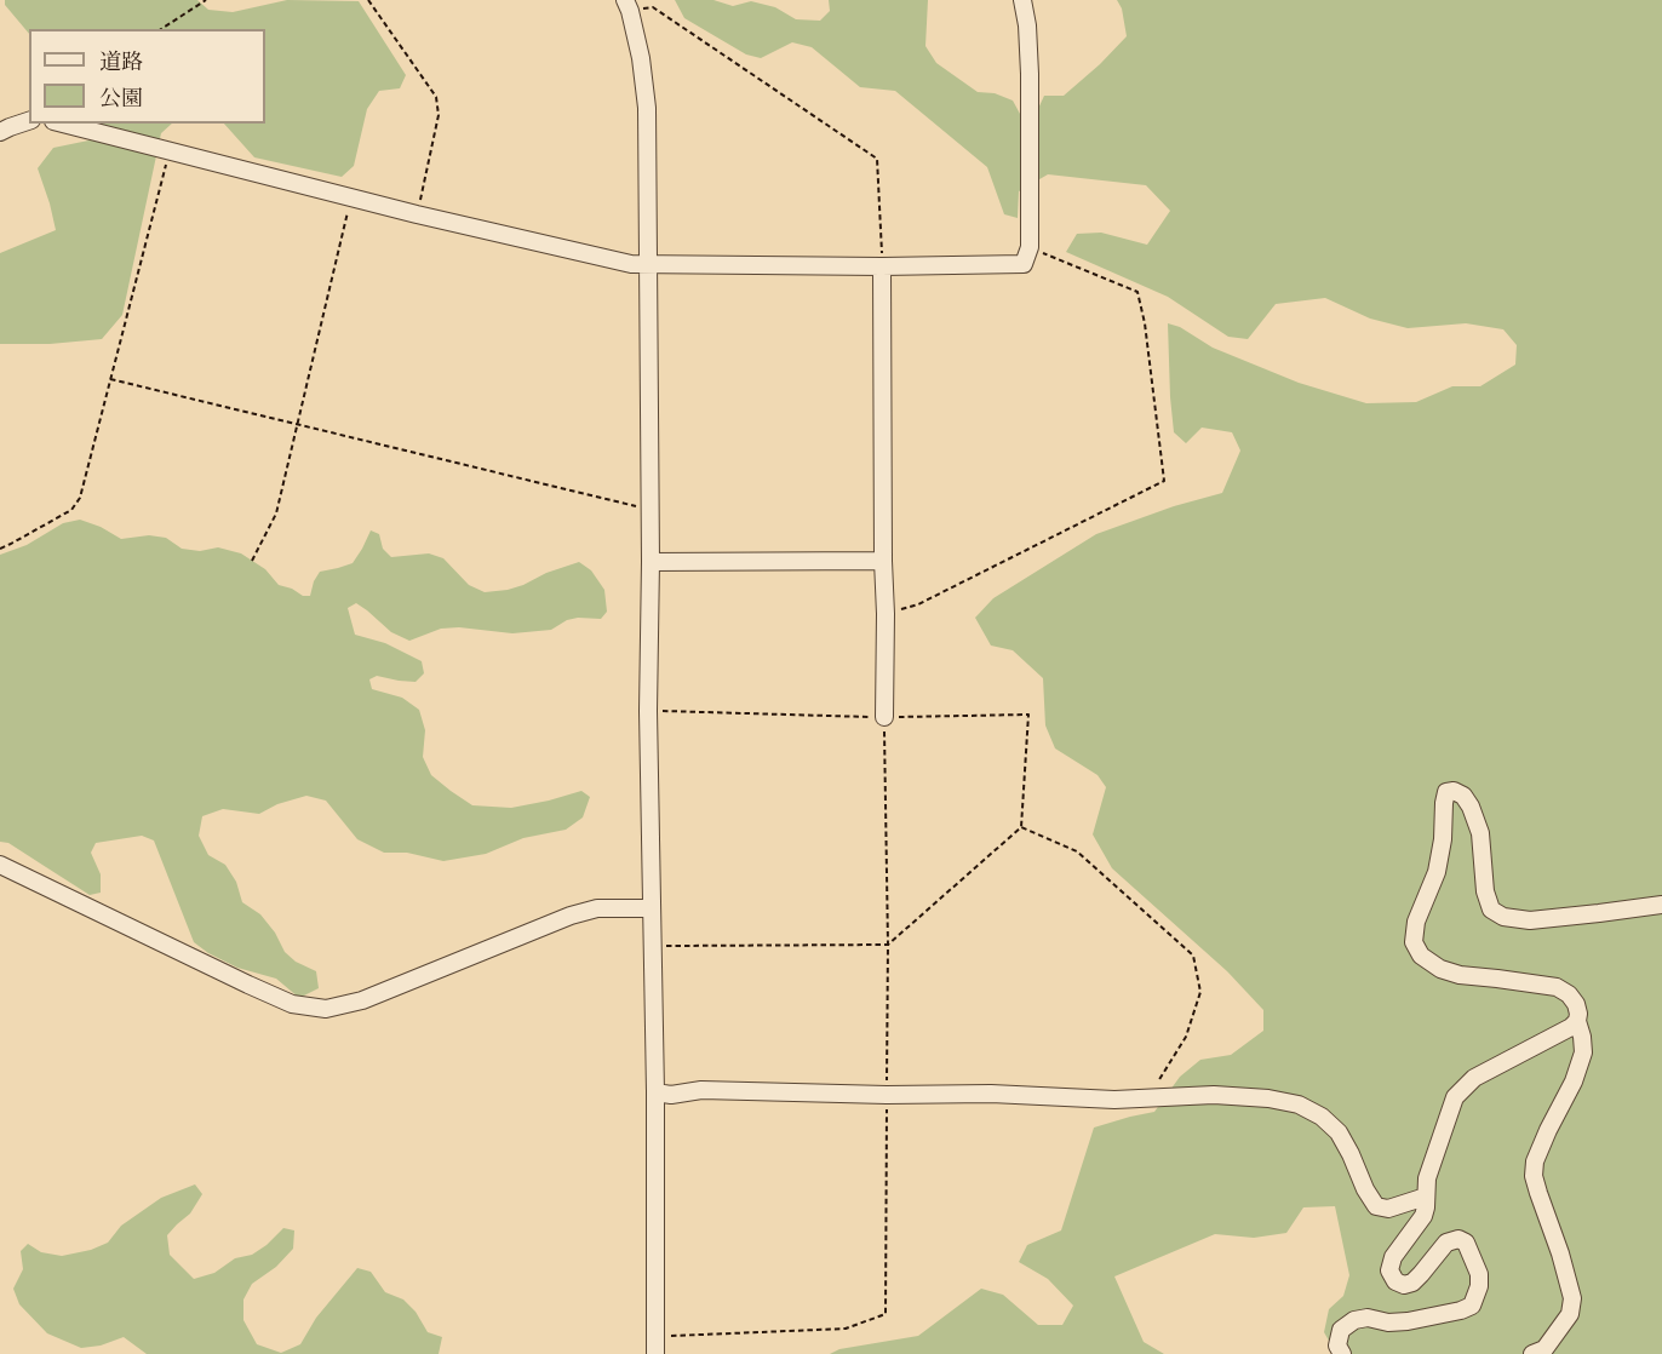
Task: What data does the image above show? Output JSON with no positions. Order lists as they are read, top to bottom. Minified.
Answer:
{"legend":["道路","公園"]}
